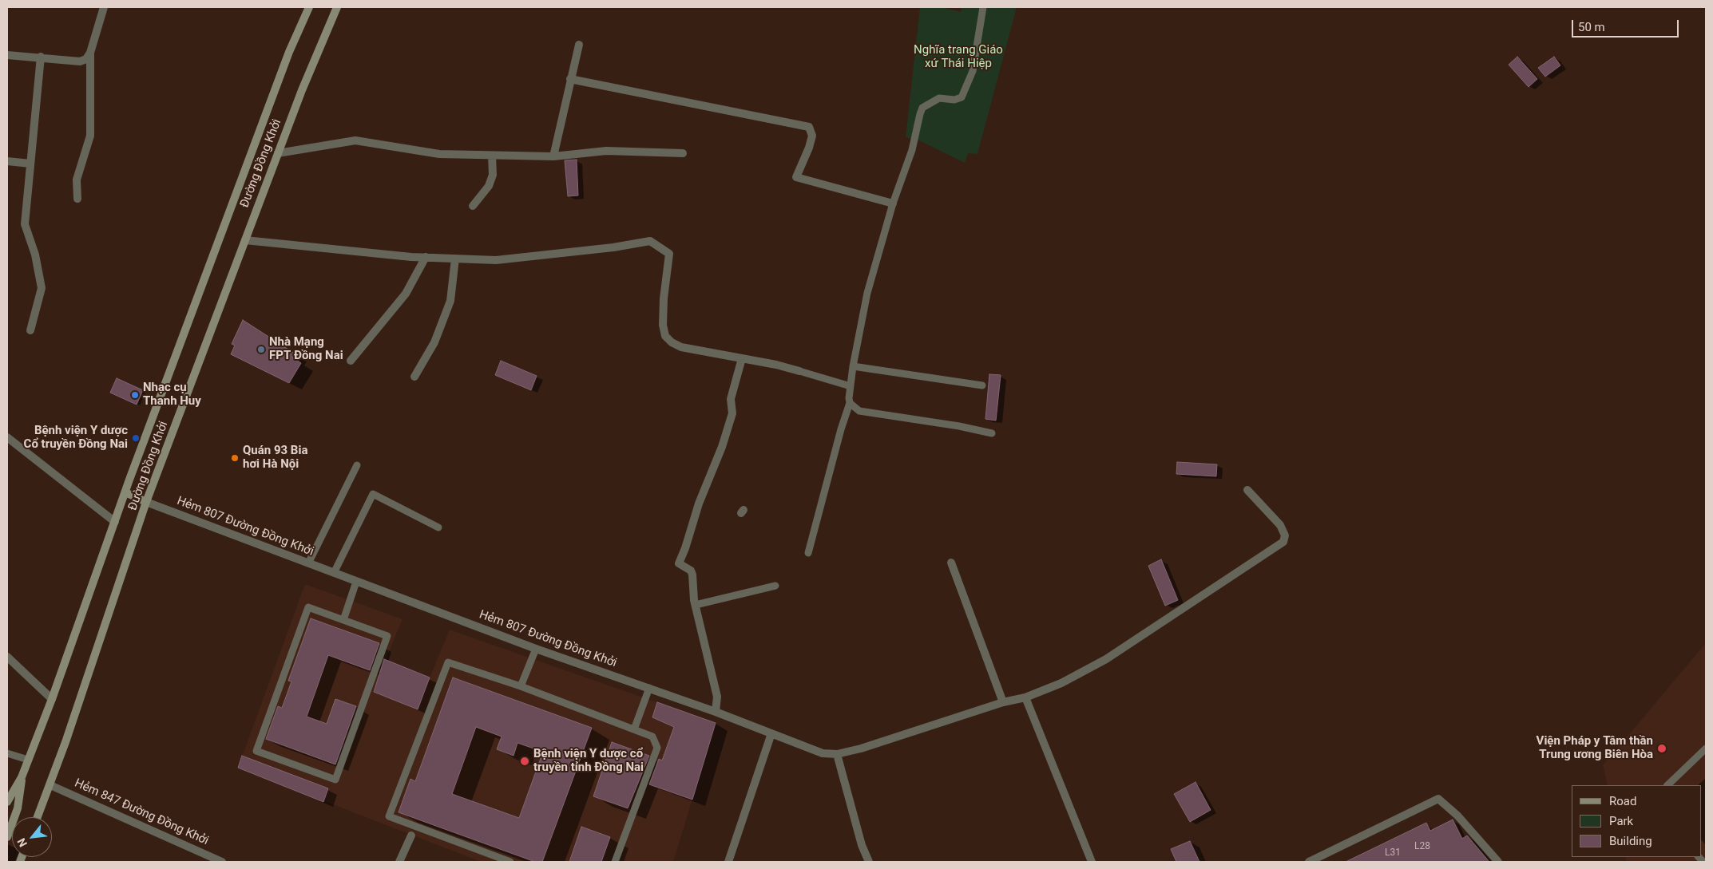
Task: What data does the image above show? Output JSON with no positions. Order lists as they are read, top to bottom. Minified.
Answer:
{"streets":{"main road":["Đường Đồng Khởi"],"street":["Hẻm 807 Đường Đồng Khởi","Hẻm 847 Đường Đồng Khởi"]},"crossings":[["Đường Đồng Khởi","Hẻm 807 Đường Đồng Khởi"],["Đường Đồng Khởi","Hẻm 847 Đường Đồng Khởi"]],"parks":["Nghĩa trang Giáo xứ Thái Hiệp"],"places":["Nhà Mạng FPT Đồng Nai","Nhạc cụ Thanh Huy","Bệnh viện Y dược Cổ truyền Đồng Nai","Quán 93 Bia hơi Hà Nội","Viện Pháp y Tâm thần Trung ương Biên Hòa","Bệnh viện Y dược cổ truyền tỉnh Đồng Nai"],"house_numbers":["L28","L31"],"legend":["Road","Park","Building"],"scale_bar":"50 m","north":"bottom left"}
